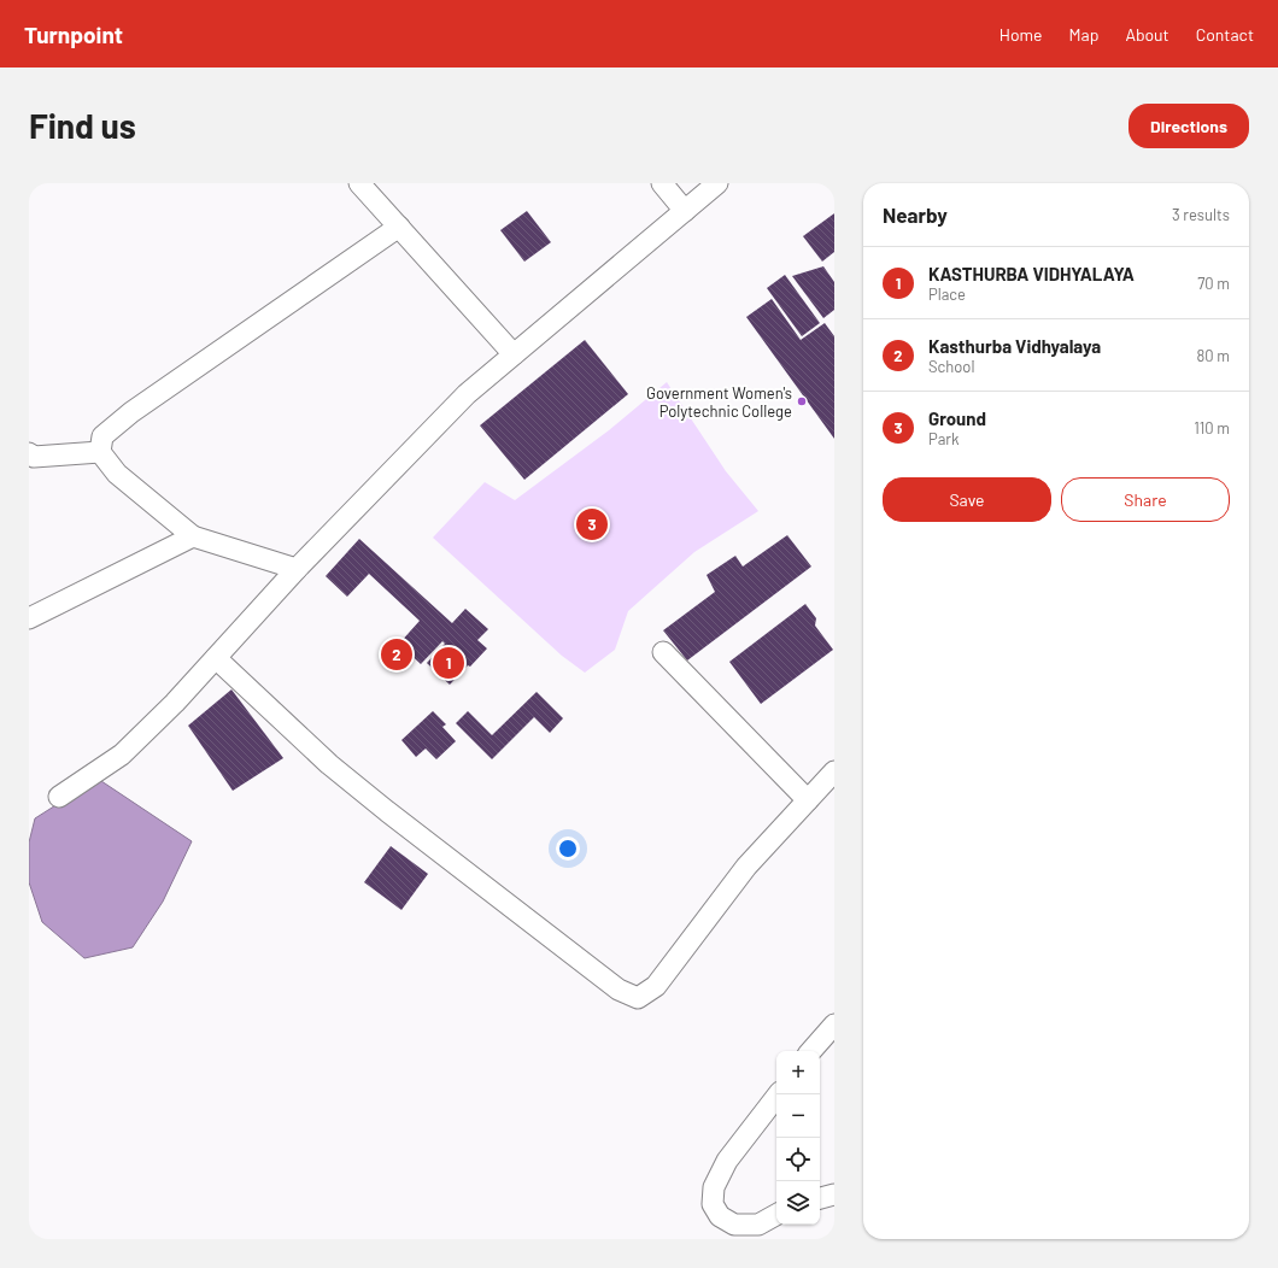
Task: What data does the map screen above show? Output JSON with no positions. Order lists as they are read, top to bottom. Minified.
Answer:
{"places":["Government Women's Polytechnic College"],"page":{"header":"Turnpoint","nav":["Home","Map","About","Contact"],"buttons":["Directions",["Save","Share"]],"title":"Find us","heading":["Nearby","3 results"],"list":[{"mark":"1","name":"KASTHURBA VIDHYALAYA","note":"Place","value":"70 m"},{"mark":"2","name":"Kasthurba Vidhyalaya","note":"School","value":"80 m"},{"mark":"3","name":"Ground","note":"Park","value":"110 m"}],"pins":["3","2","1"],"map_buttons":["+","−"]}}
